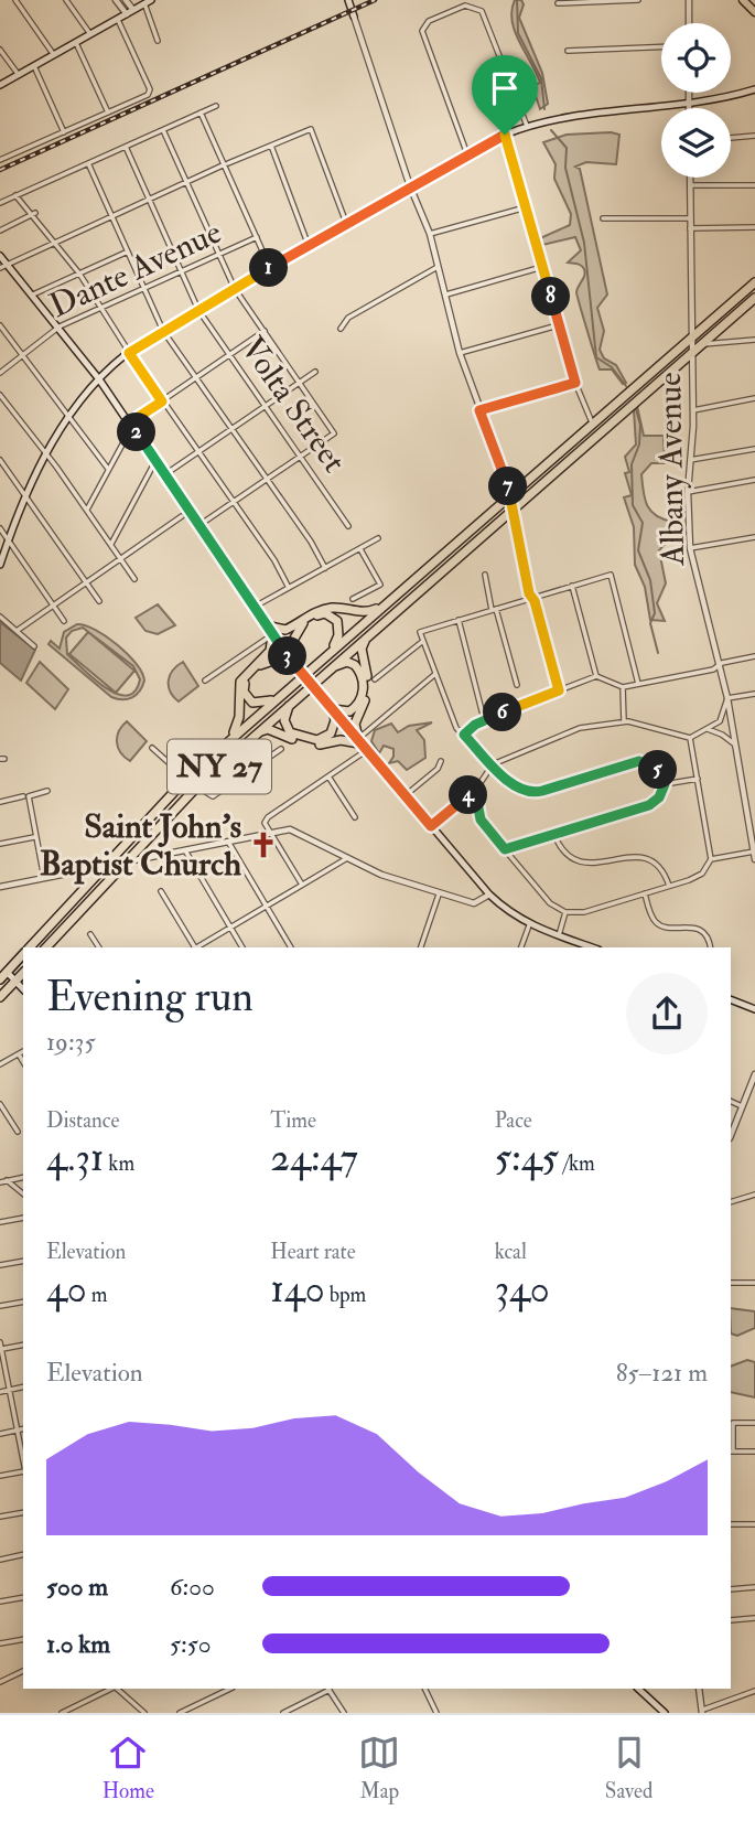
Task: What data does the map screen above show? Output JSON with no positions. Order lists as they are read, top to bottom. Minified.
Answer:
{"streets":{"highway":["NY 27"],"street":["Dante Avenue","Volta Street","Albany Avenue"]},"crossings":[["Dante Avenue","Volta Street"],["Albany Avenue","NY 27"]],"places":{"church":["Saint John's Baptist Church"]},"page":{"pins":["1","8","2","7","3","6","5","4"],"heading":["Evening run","19:35"],"stats":[["Distance","4.31 km"],["Time","24:47"],["Pace","5:45 /km"],["Elevation","40 m"],["Heart rate","140 bpm"],["kcal","340"]],"chart":["Elevation","85–121 m"],"list":[{"name":"500 m","note":"6:00"},{"name":"1.0 km","note":"5:50"}],"tabs":["Home","Map","Saved"]}}
